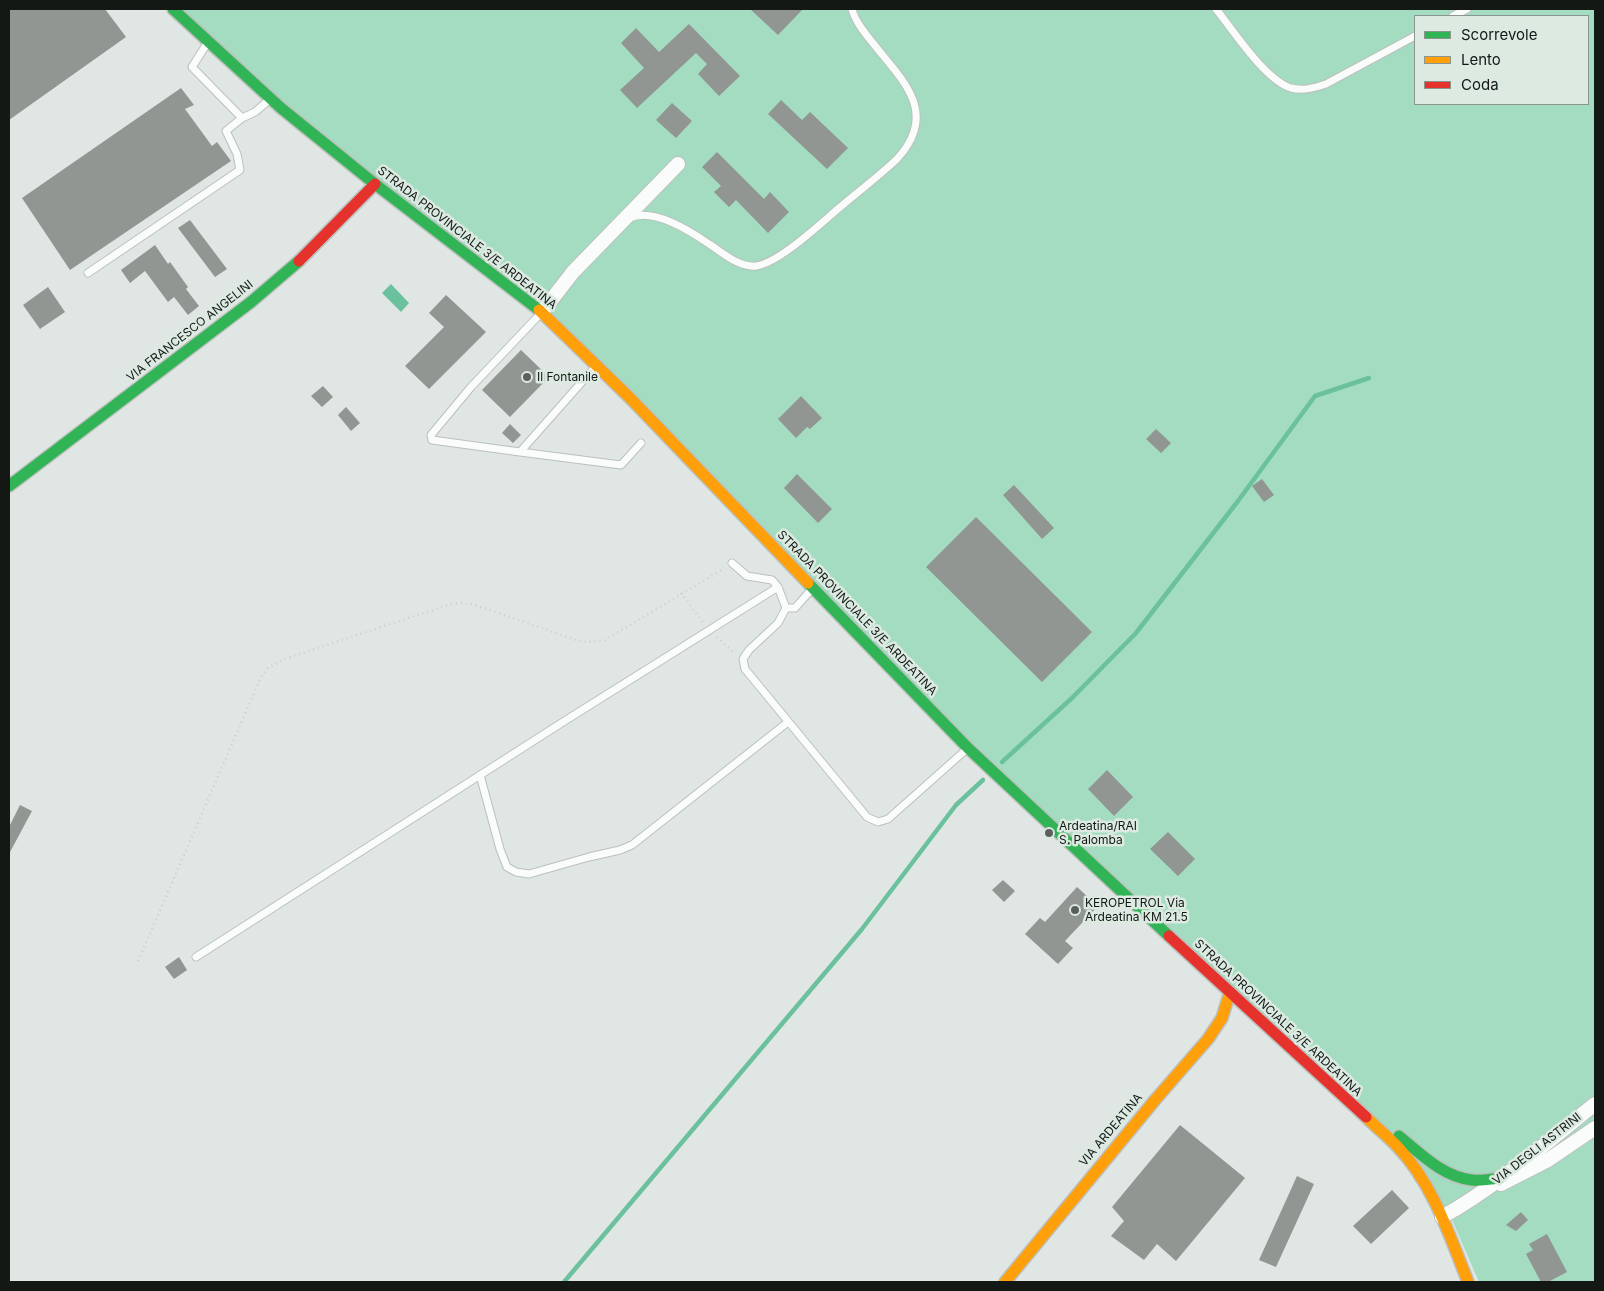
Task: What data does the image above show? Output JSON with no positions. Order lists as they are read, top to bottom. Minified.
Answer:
{"streets":{"main road":["STRADA PROVINCIALE 3/E ARDEATINA","VIA FRANCESCO ANGELINI","VIA ARDEATINA"],"street":["VIA DEGLI ASTRINI"]},"crossings":[["STRADA PROVINCIALE 3/E ARDEATINA","VIA FRANCESCO ANGELINI"],["STRADA PROVINCIALE 3/E ARDEATINA","VIA ARDEATINA"],["STRADA PROVINCIALE 3/E ARDEATINA","VIA DEGLI ASTRINI"]],"places":["Il Fontanile","Ardeatina/RAI S. Palomba","KEROPETROL Via Ardeatina KM 21.5"],"legend":["Scorrevole","Lento","Coda"]}
